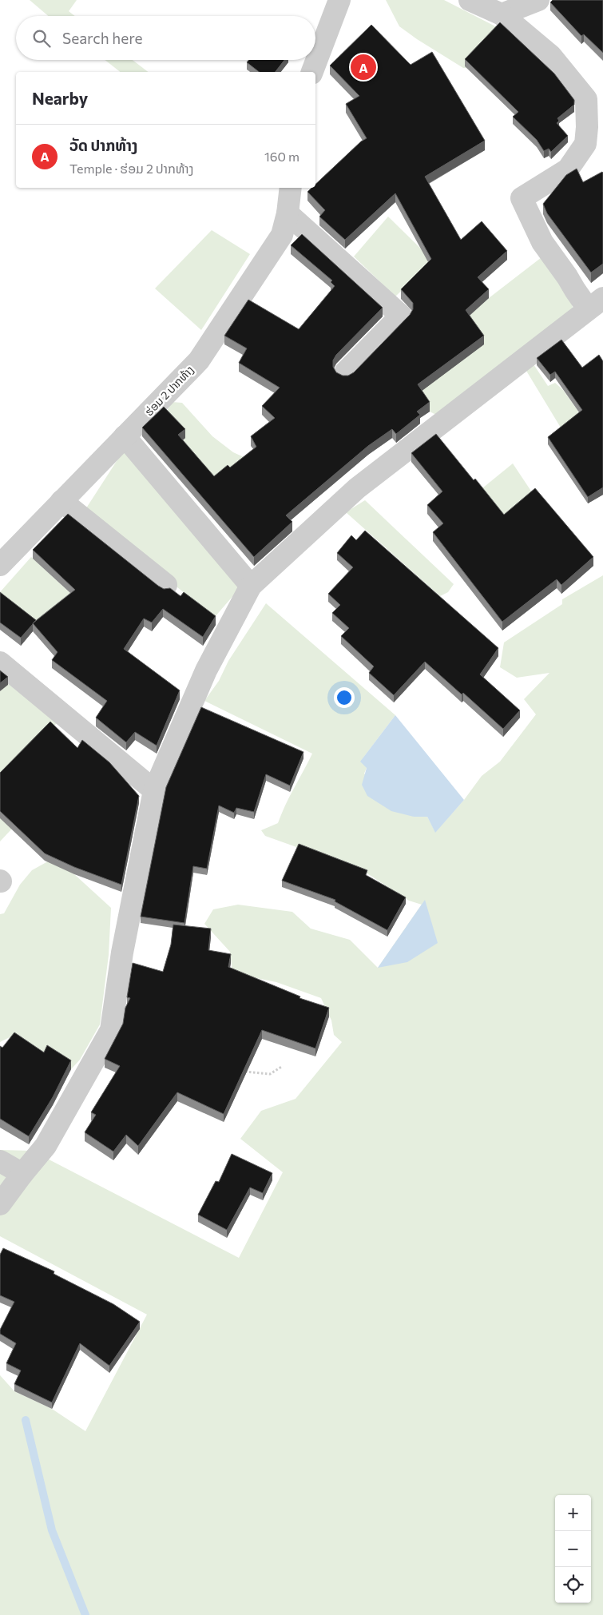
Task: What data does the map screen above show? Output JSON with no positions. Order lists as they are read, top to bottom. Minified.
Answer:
{"streets":{"street":["ຮ່ອມ 2 ປາກທ້າງ"]},"page":{"search":"Search here","pins":"A","heading":"Nearby","list":[{"mark":"A","name":"ວັດ ປາກທ້າງ","note":"Temple · ຮ່ອມ 2 ປາກທ້າງ","value":"160 m"}],"map_buttons":["+","−"]}}
